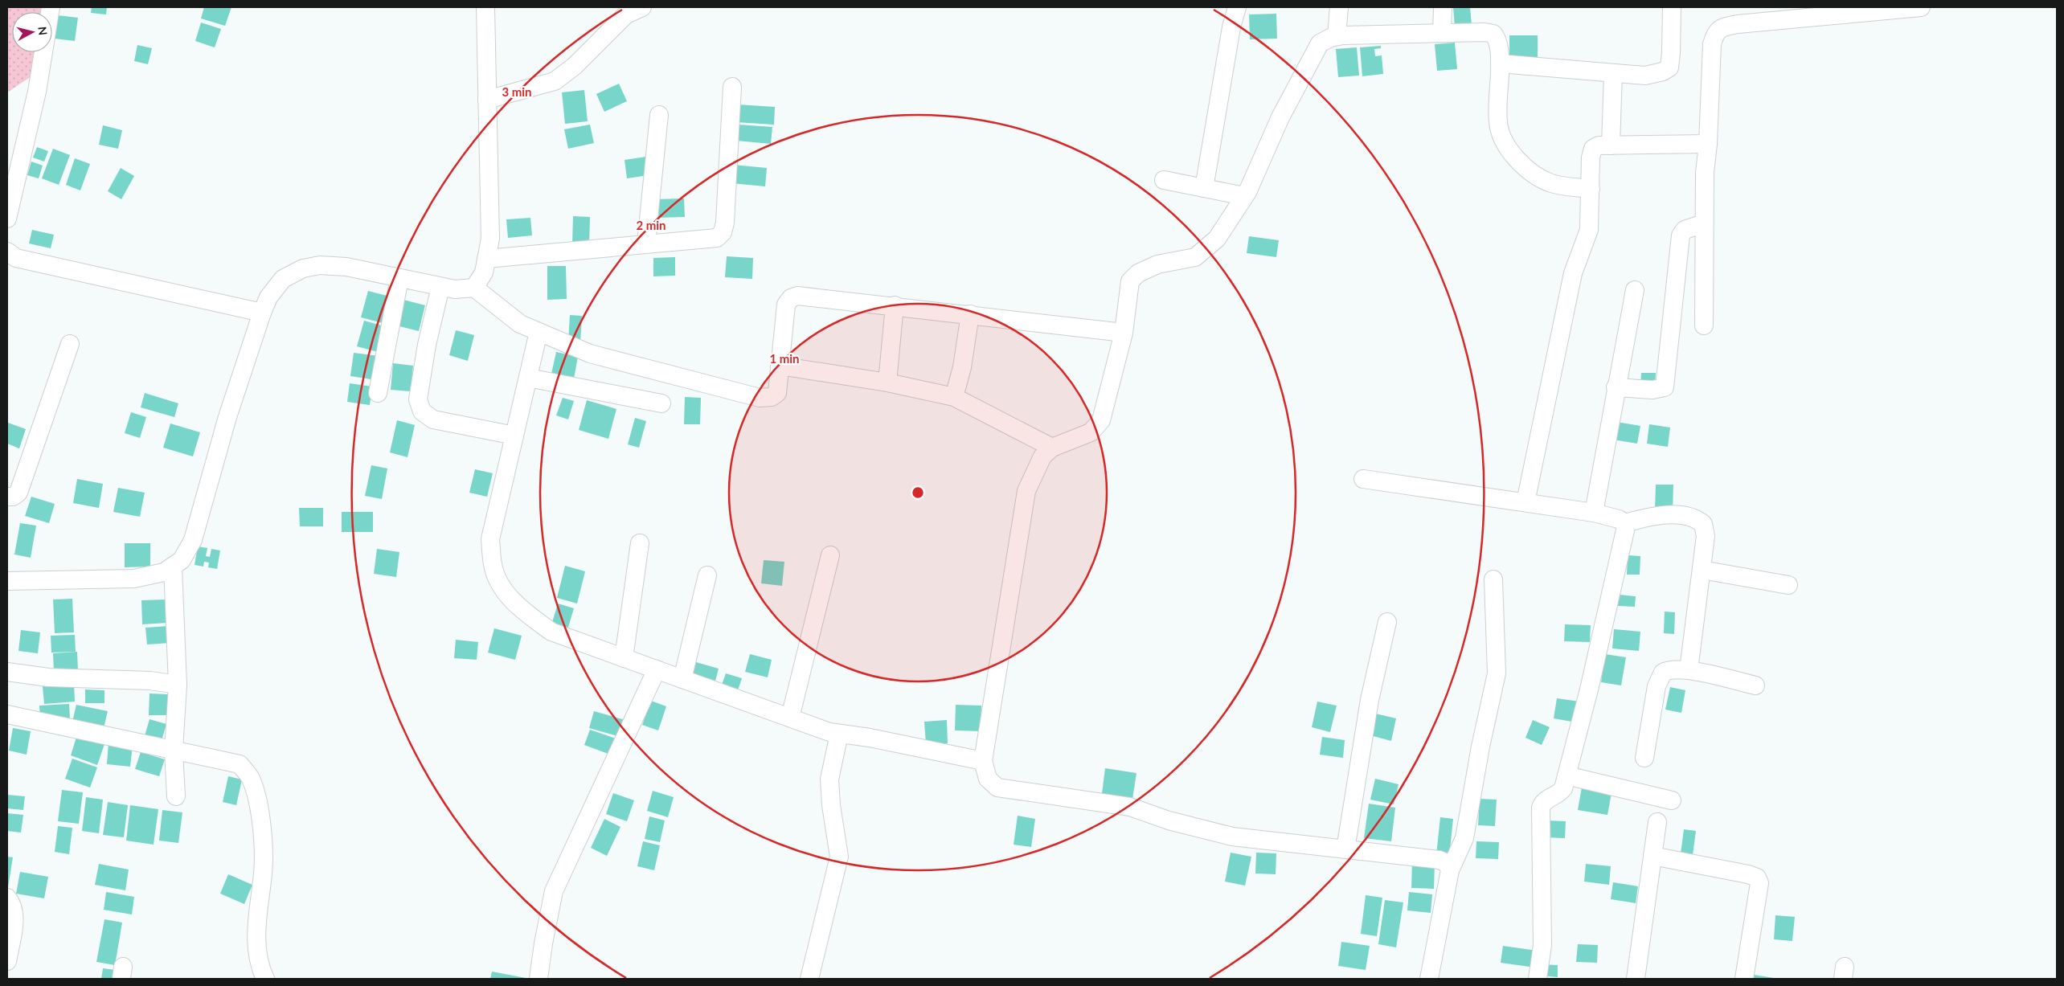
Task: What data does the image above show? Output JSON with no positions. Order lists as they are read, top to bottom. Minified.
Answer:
{"north":"right","rings":["3 min","2 min","1 min"]}
